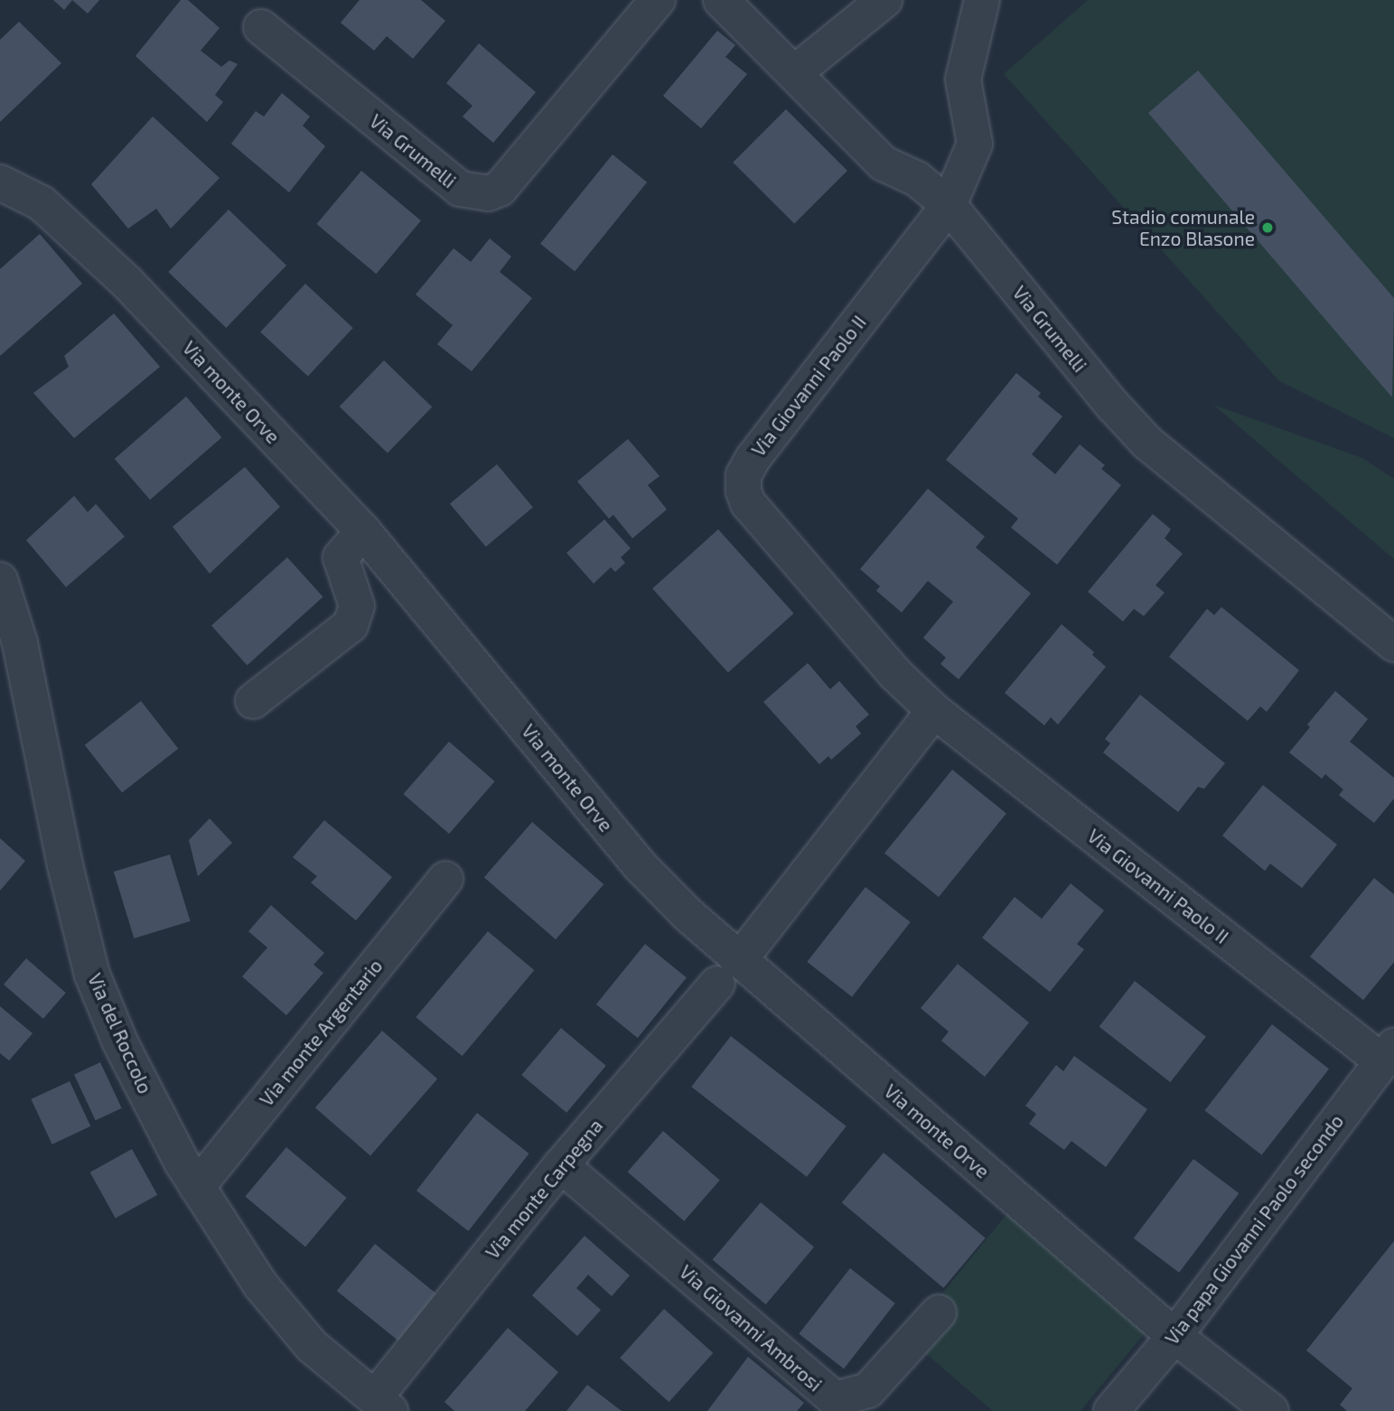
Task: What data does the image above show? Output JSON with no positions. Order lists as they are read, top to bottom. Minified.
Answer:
{"streets":{"street":["Via Grumelli","Via Giovanni Paolo II","Via monte Orve","Via monte Argentario","Via del Roccolo","Via monte Carpegna","Via papa Giovanni Paolo secondo","Via Giovanni Ambrosi"]},"crossings":[["Via Grumelli","Via Giovanni Paolo II"],["Via Giovanni Paolo II","Via papa Giovanni Paolo secondo"],["Via monte Orve","Via monte Carpegna"],["Via monte Orve","Via papa Giovanni Paolo secondo"],["Via monte Argentario","Via del Roccolo"],["Via del Roccolo","Via monte Carpegna"],["Via monte Carpegna","Via Giovanni Ambrosi"]],"places":["Stadio comunale Enzo Blasone"]}
